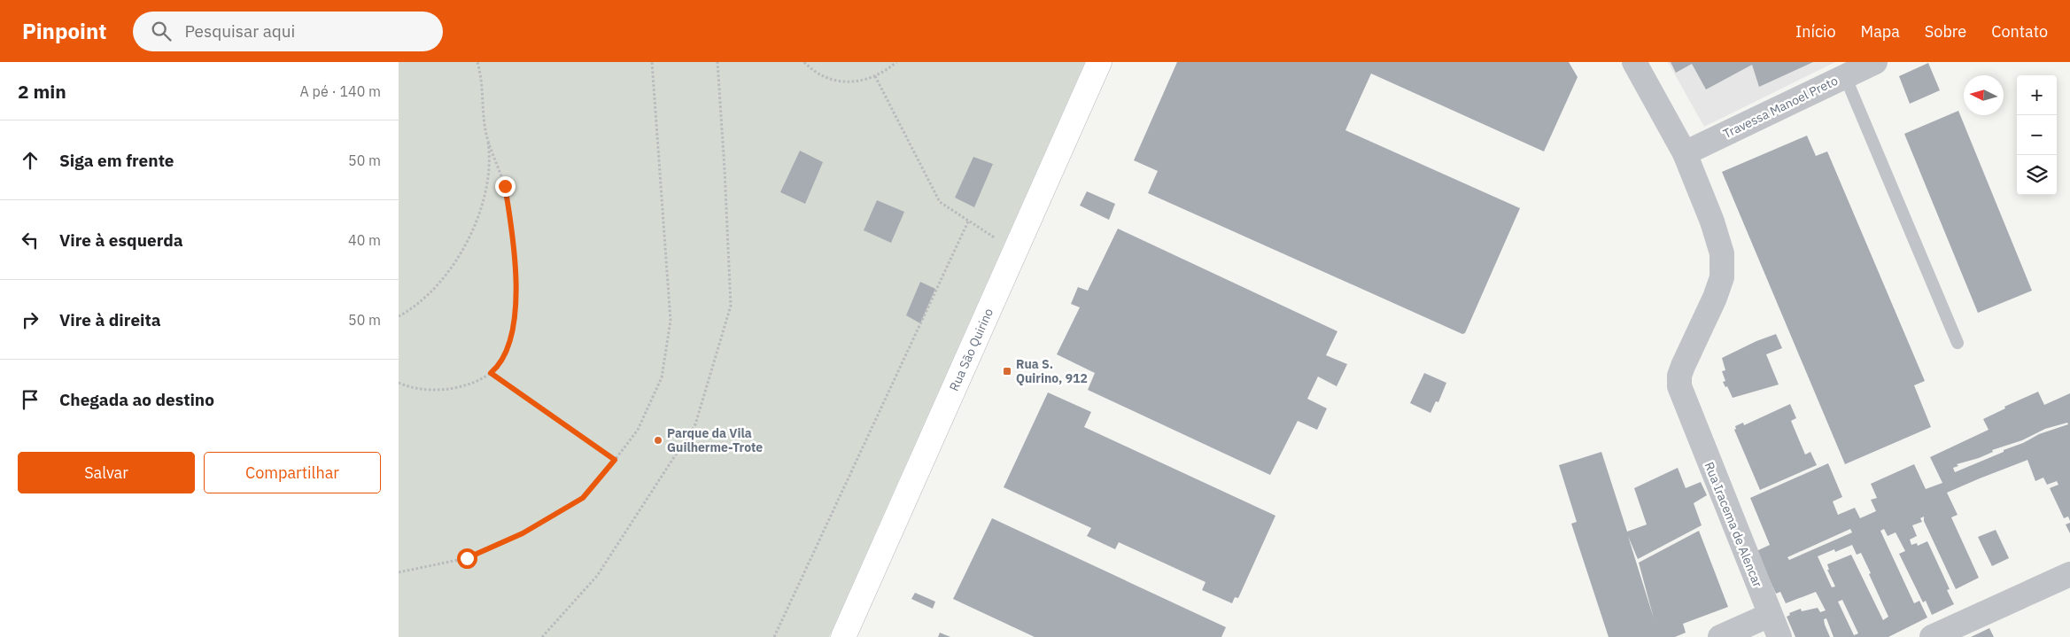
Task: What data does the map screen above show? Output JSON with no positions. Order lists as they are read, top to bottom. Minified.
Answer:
{"streets":{"street":["Travessa Manoel Preto","Rua São Quirino","Rua Iracema de Alencar"]},"crossings":[["Travessa Manoel Preto","Rua Iracema de Alencar"]],"places":{"transit":["Rua S. Quirino, 912"],"other":["Parque da Vila Guilherme-Trote"]},"north":"left","page":{"header":"Pinpoint","search":"Pesquisar aqui","nav":["Início","Mapa","Sobre","Contato"],"heading":["2 min","A pé · 140 m"],"map_buttons":["+","−"],"list":[["Siga em frente","50 m"],["Vire à esquerda","40 m"],["Vire à direita","50 m"],"Chegada ao destino"],"buttons":["Salvar","Compartilhar"]}}
